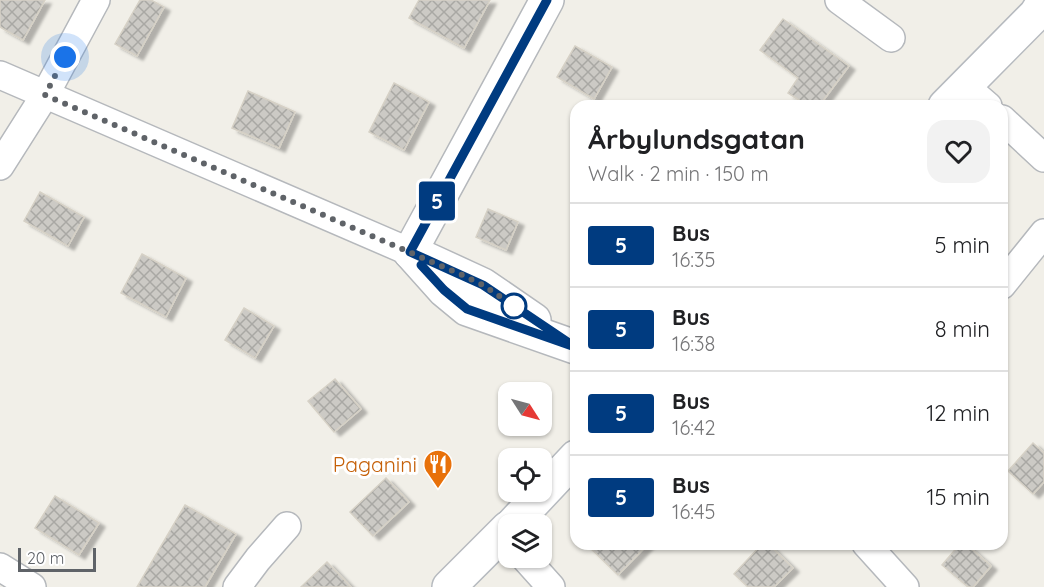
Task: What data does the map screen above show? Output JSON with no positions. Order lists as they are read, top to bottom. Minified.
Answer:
{"places":{"restaurant":["Paganini"]},"lines":["bus line 5"],"scale_bar":"20 m","north":"bottom right","page":{"on_map":"5","heading":["Årbylundsgatan","Walk · 2 min · 150 m"],"list":[{"mark":"5","name":"Bus","note":"16:35","value":"5 min"},{"mark":"5","name":"Bus","note":"16:38","value":"8 min"},{"mark":"5","name":"Bus","note":"16:42","value":"12 min"},{"mark":"5","name":"Bus","note":"16:45","value":"15 min"}],"scale":"20 m"}}
